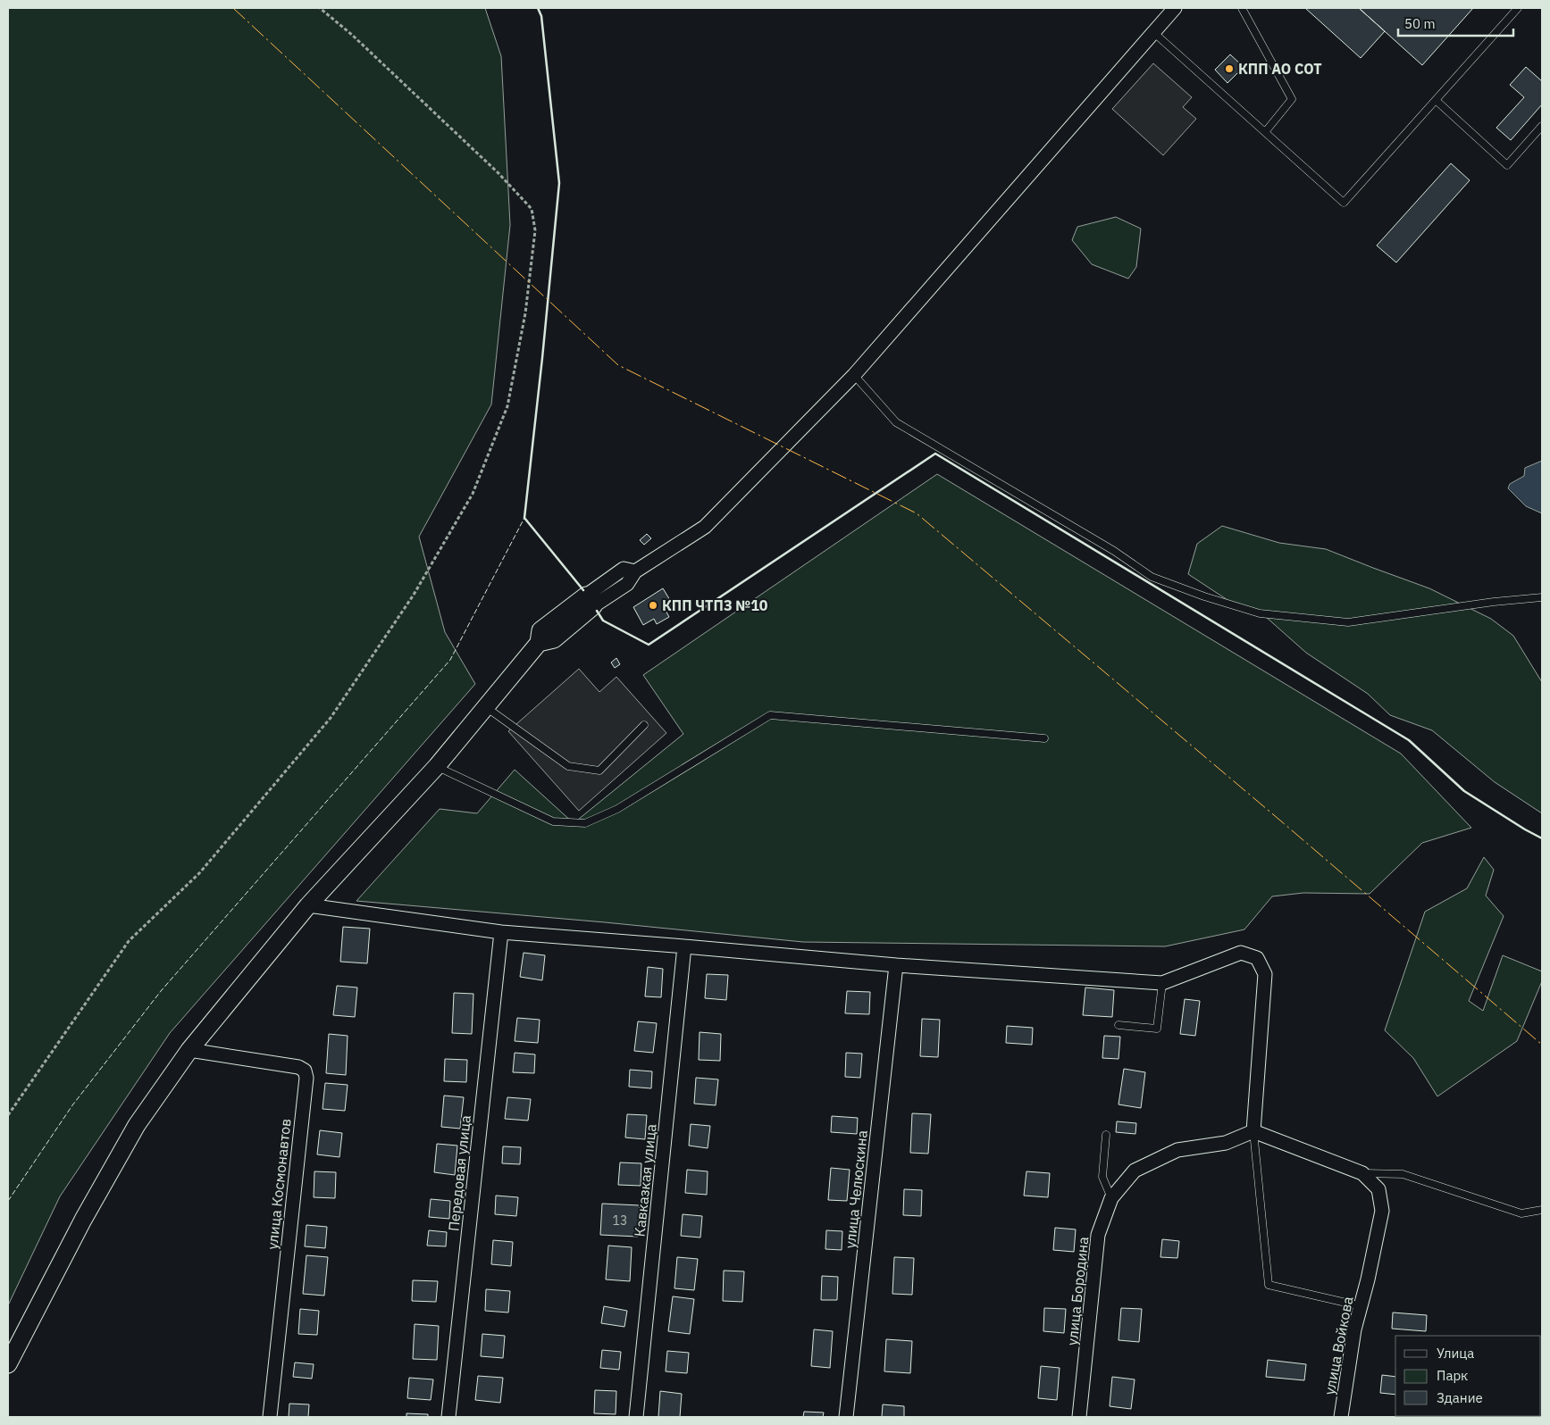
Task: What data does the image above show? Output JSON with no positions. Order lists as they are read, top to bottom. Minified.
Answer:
{"streets":{"street":["Передовая улица","Кавказкая улица","улица Космонавтов","улица Челюскина","улица Бородина","улица Войкова"]},"places":["КПП АО СОТ","КПП ЧТПЗ №10"],"house_numbers":["13"],"legend":["Улица","Парк","Здание"],"scale_bar":"50 m"}
